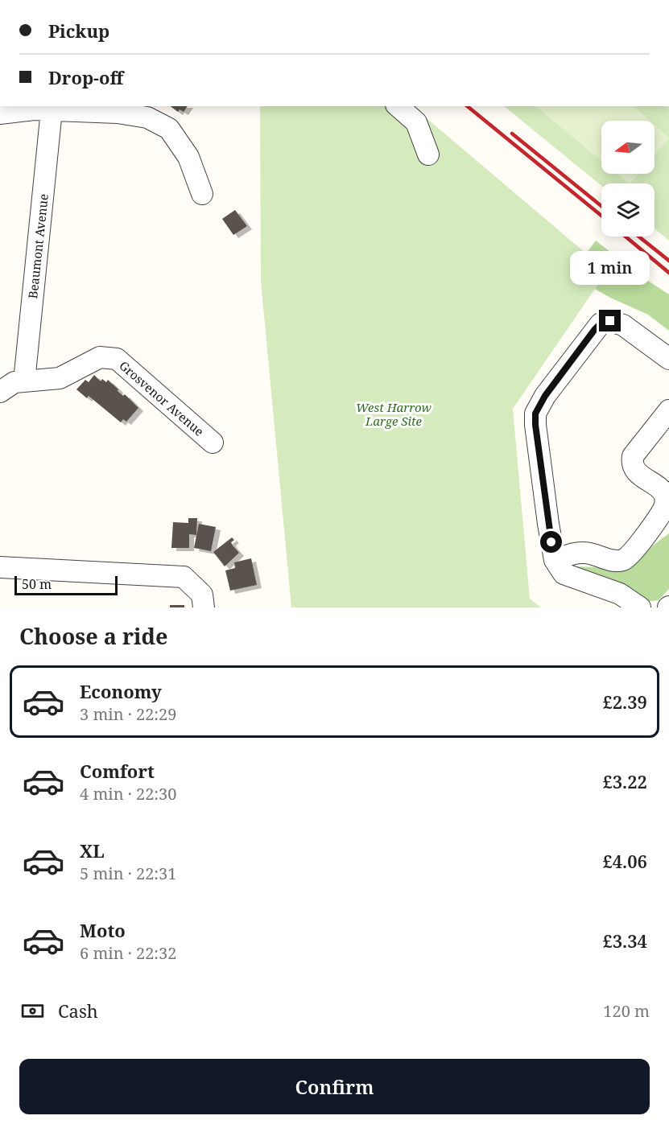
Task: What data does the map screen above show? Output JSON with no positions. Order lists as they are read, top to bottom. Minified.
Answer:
{"streets":{"street":["Beaumont Avenue","Grosvenor Avenue"]},"crossings":[["Beaumont Avenue","Grosvenor Avenue"]],"parks":["West Harrow Large Site"],"scale_bar":"50 m","north":"left","page":{"banner":["Pickup","Drop-off"],"bubble":"1 min","scale":"50 m","heading":"Choose a ride","list":[{"name":"Economy","note":"3 min · 22:29","value":"£2.39"},{"name":"Comfort","note":"4 min · 22:30","value":"£3.22"},{"name":"XL","note":"5 min · 22:31","value":"£4.06"},{"name":"Moto","note":"6 min · 22:32","value":"£3.34"}],"pay":["Cash","120 m"],"buttons":"Confirm"}}
